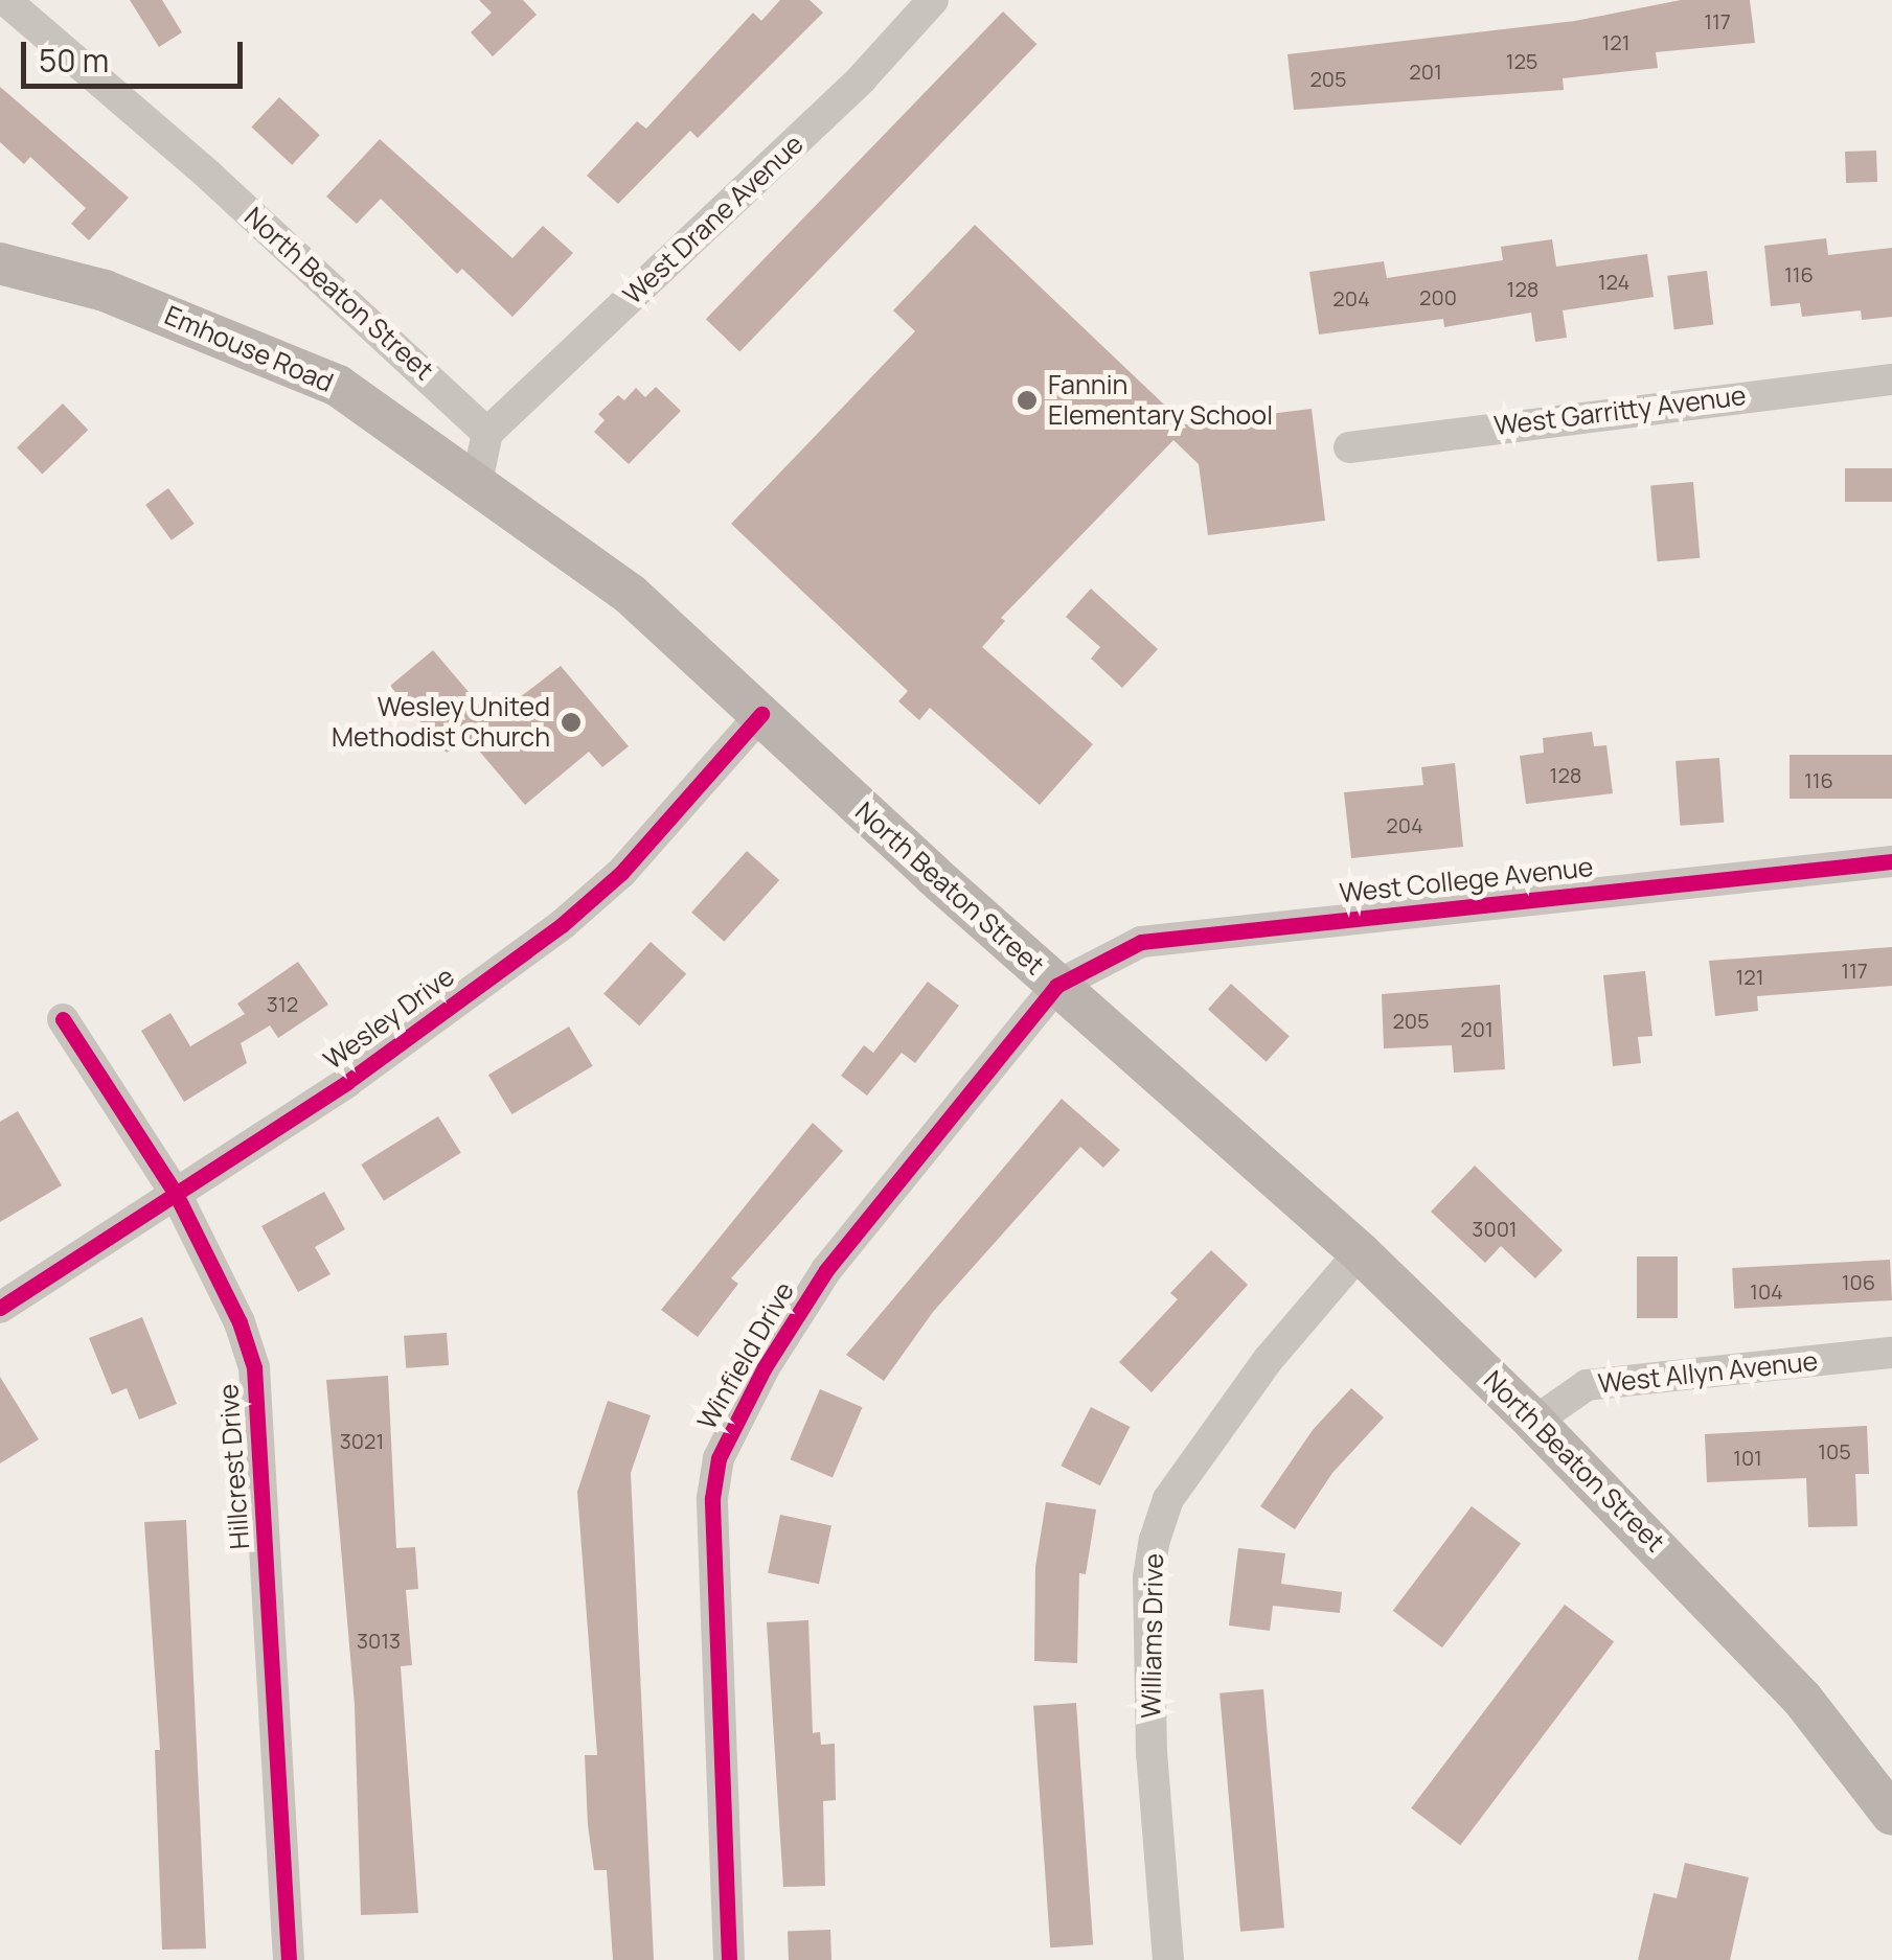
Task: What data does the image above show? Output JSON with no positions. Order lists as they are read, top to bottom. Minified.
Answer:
{"streets":{"main road":["North Beaton Street","Emhouse Road"],"street":["West Drane Avenue","West Garritty Avenue","West College Avenue","Wesley Drive","Winfield Drive","West Allyn Avenue","Hillcrest Drive","Williams Drive"]},"crossings":[["West Drane Avenue","North Beaton Street"],["North Beaton Street","Emhouse Road"],["North Beaton Street","West College Avenue"],["North Beaton Street","Wesley Drive"],["North Beaton Street","Winfield Drive"],["North Beaton Street","West Allyn Avenue"],["North Beaton Street","Williams Drive"],["West College Avenue","Winfield Drive"],["Wesley Drive","Hillcrest Drive"]],"places":["Fannin Elementary School","Wesley United Methodist Church"],"house_numbers":["117","121","125","201","205","116","124","128","200","204","128","116","204","117","121","312","205","201","3001","106","104","3021","105","101","3013"],"scale_bar":"50 m"}
